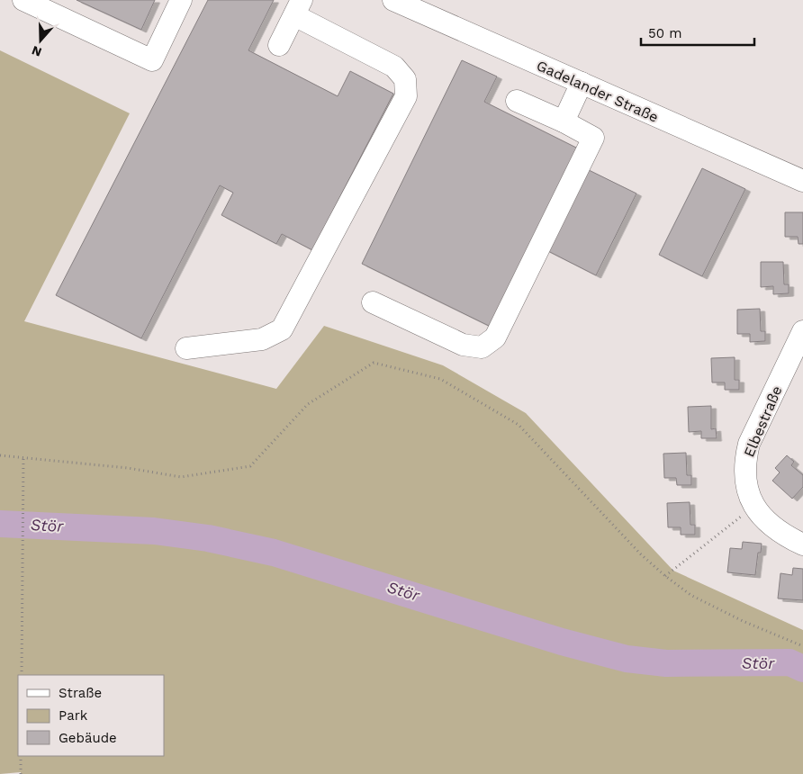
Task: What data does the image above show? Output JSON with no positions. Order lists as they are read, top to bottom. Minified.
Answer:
{"streets":{"street":["Gadelander Straße","Elbestraße"]},"water":["Stör"],"legend":["Straße","Park","Gebäude"],"scale_bar":"50 m","north":"bottom"}
